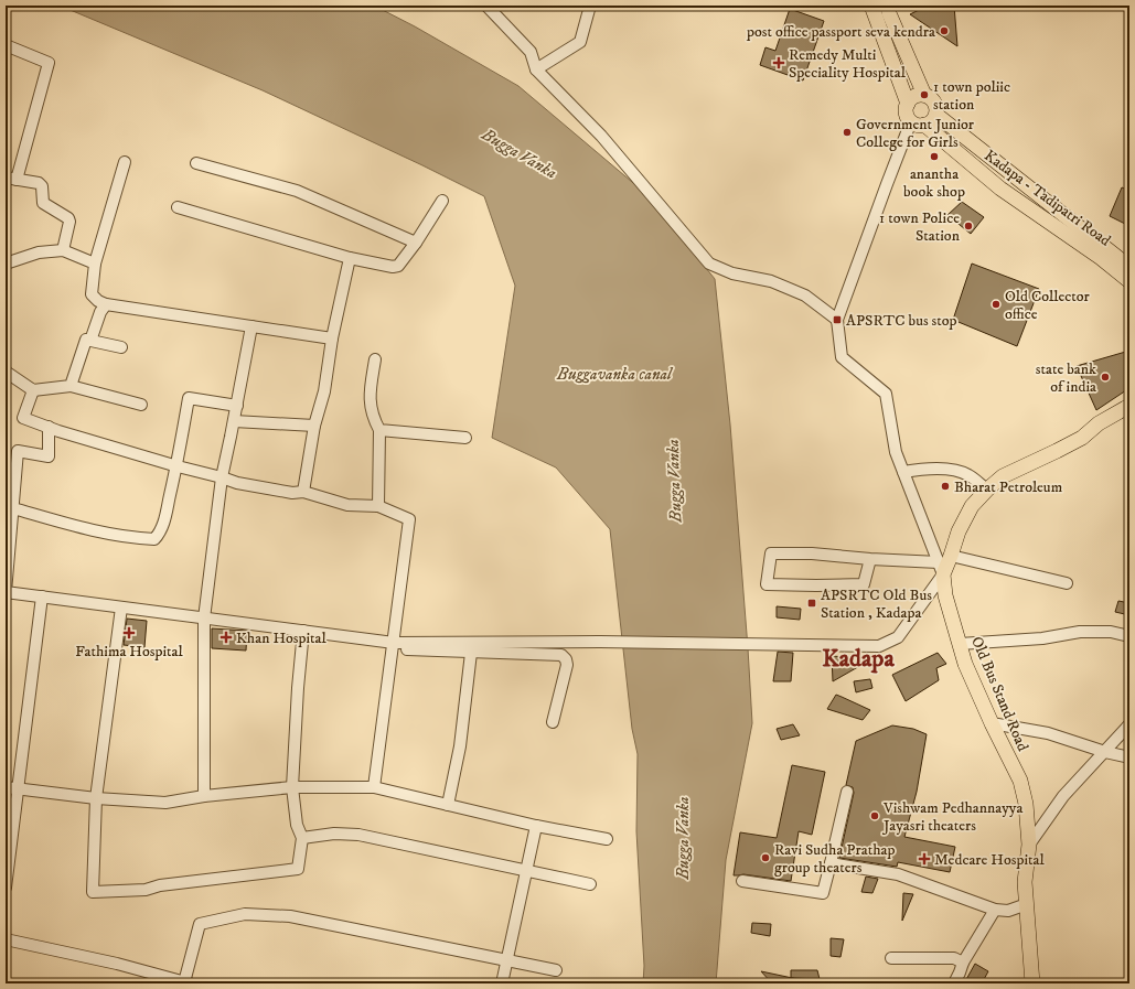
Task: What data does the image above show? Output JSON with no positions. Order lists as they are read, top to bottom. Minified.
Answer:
{"streets":{"main road":["Kadapa - Tadipatri Road","Old Bus Stand Road"]},"districts":["Kadapa"],"water":["Bugga Vanka","Buggavanka canal"],"places":{"other":["post office passport seva kendra","1 town poliic station","Government Junior College for Girls","anantha book shop","1 town Police Station","Old Collector office","state bank of india","Bharat Petroleum","Vishwam Pedhannayya Jayasri theaters","Ravi Sudha Prathap group theaters"],"health":["Remedy Multi Speciality Hospital","Fathima Hospital","Khan Hospital","Medcare Hospital"],"transit":["APSRTC bus stop","APSRTC Old Bus Station , Kadapa"]}}
